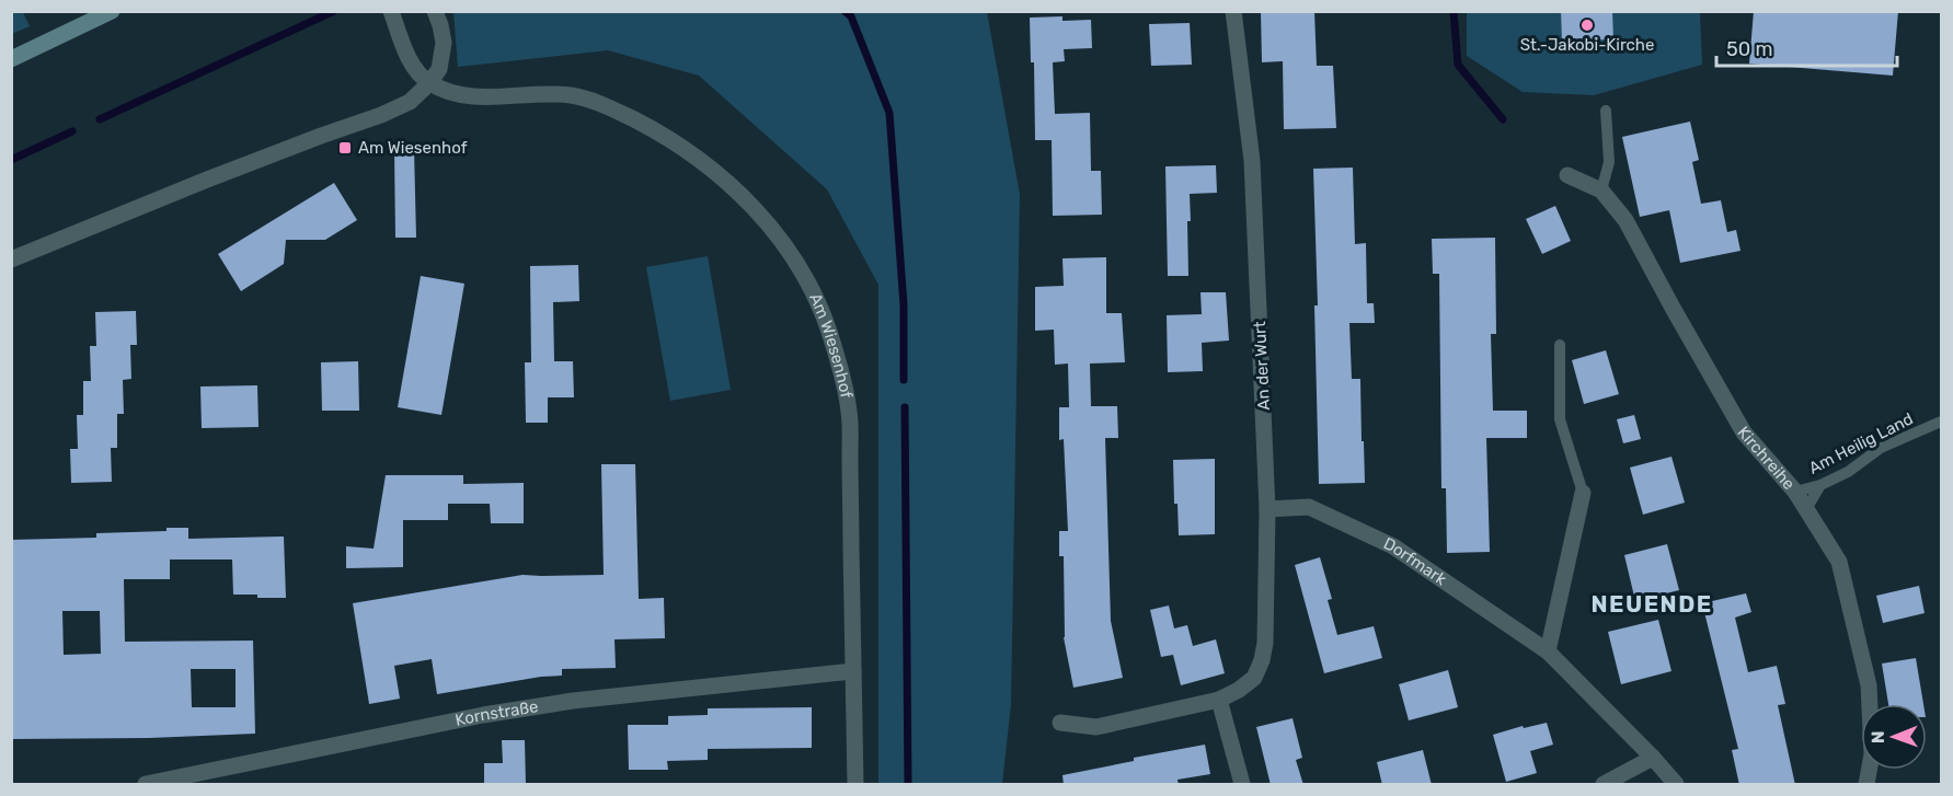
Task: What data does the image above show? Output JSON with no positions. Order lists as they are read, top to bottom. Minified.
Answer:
{"streets":{"street":["Am Wiesenhof","An der Wurt","Kirchreihe","Dorfmark","Kornstraße"],"lane":["Am Heilig Land"]},"crossings":[["Am Wiesenhof","Kornstraße"],["An der Wurt","Dorfmark"],["Am Heilig Land","Kirchreihe"]],"districts":["NEUENDE"],"places":{"other":["St.-Jakobi-Kirche"],"transit":["Am Wiesenhof"]},"scale_bar":"50 m","north":"left"}
